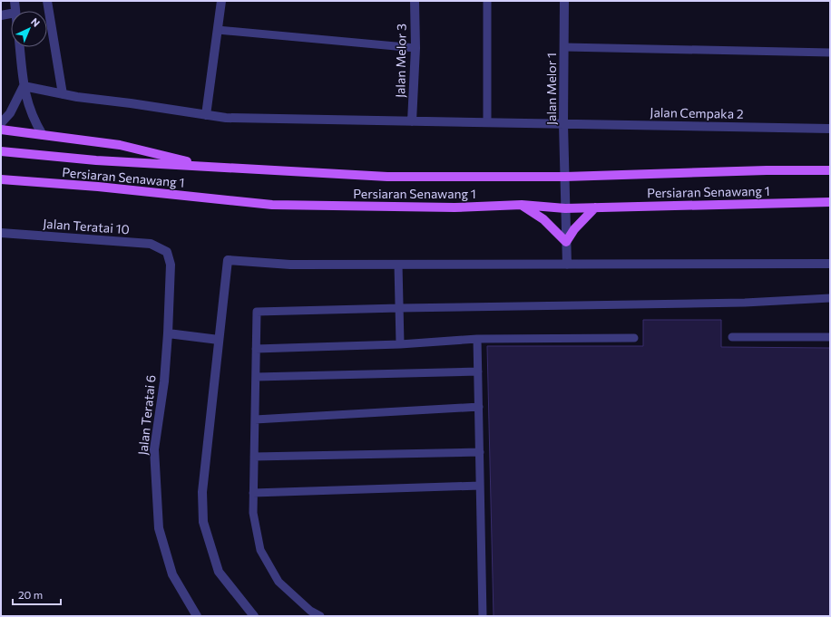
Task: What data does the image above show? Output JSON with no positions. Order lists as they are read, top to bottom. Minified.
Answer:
{"streets":{"main road":["Persiaran Senawang 1"],"street":["Jalan Melor 3","Jalan Melor 1","Jalan Cempaka 2","Jalan Teratai 10","Jalan Teratai 6"]},"crossings":[["Jalan Melor 3","Jalan Cempaka 2"],["Jalan Melor 1","Jalan Cempaka 2"],["Jalan Melor 1","Persiaran Senawang 1"],["Jalan Teratai 10","Jalan Teratai 6"]],"scale_bar":"20 m","north":"top right"}
